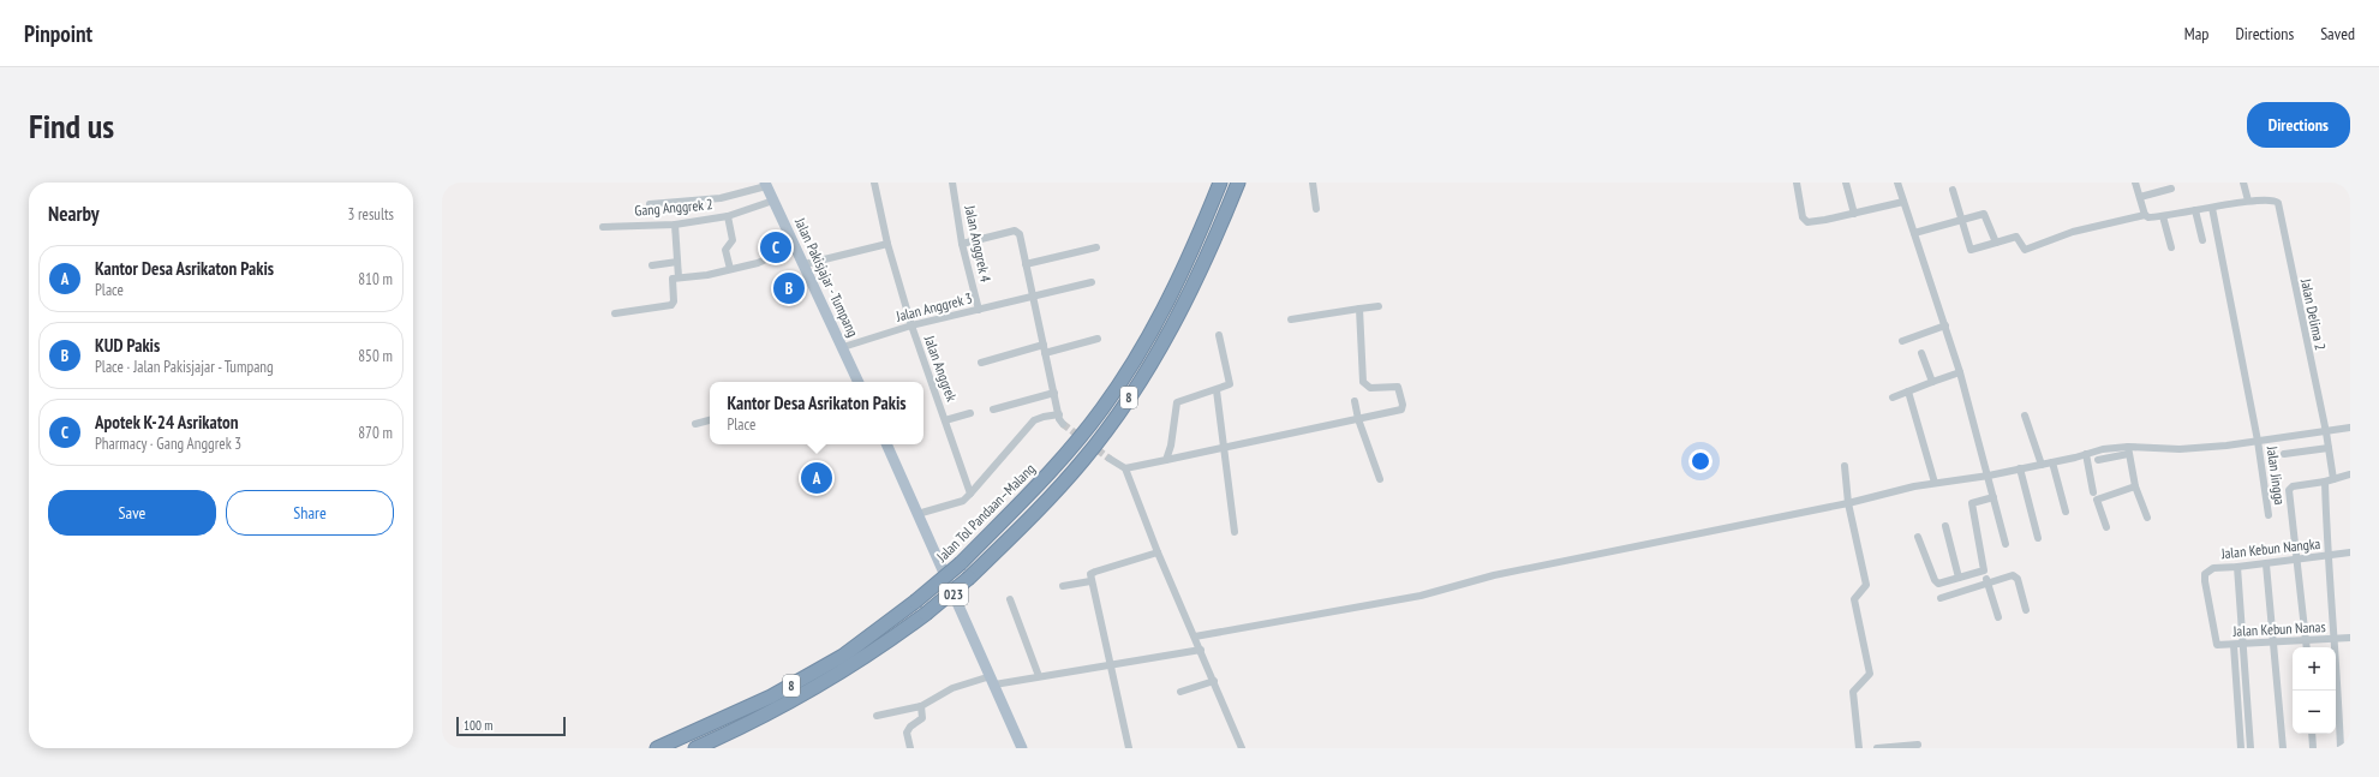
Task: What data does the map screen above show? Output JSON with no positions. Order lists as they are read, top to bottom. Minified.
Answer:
{"streets":{"highway":["8","Jalan Tol Pandaan–Malang"],"main road":["Jalan Pakisjajar - Tumpang","023"],"street":["Gang Anggrek 2","Jalan Anggrek 4","Jalan Anggrek 3","Jalan Delima 2","Jalan Anggrek","Jalan Jingga","Jalan Kebun Nangka","Jalan Kebun Nanas"]},"crossings":[["Gang Anggrek 2","Jalan Pakisjajar - Tumpang"],["Jalan Anggrek 4","Jalan Anggrek 3"],["Jalan Pakisjajar - Tumpang","Jalan Anggrek 3"],["Jalan Anggrek 3","Jalan Anggrek"],["Jalan Kebun Nangka","Jalan Kebun Nanas"]],"scale_bar":"100 m","page":{"header":"Pinpoint","nav":["Map","Directions","Saved"],"buttons":["Directions",["Save","Share"]],"title":"Find us","heading":["Nearby","3 results"],"pins":["C","B","A"],"list":[{"mark":"A","name":"Kantor Desa Asrikaton Pakis","note":"Place","value":"810 m"},{"mark":"B","name":"KUD Pakis","note":"Place · Jalan Pakisjajar - Tumpang","value":"850 m"},{"mark":"C","name":"Apotek K-24 Asrikaton","note":"Pharmacy · Gang Anggrek 3","value":"870 m"}],"popup":["Kantor Desa Asrikaton Pakis","Place"],"map_buttons":["+","−"],"scale":"100 m"}}
